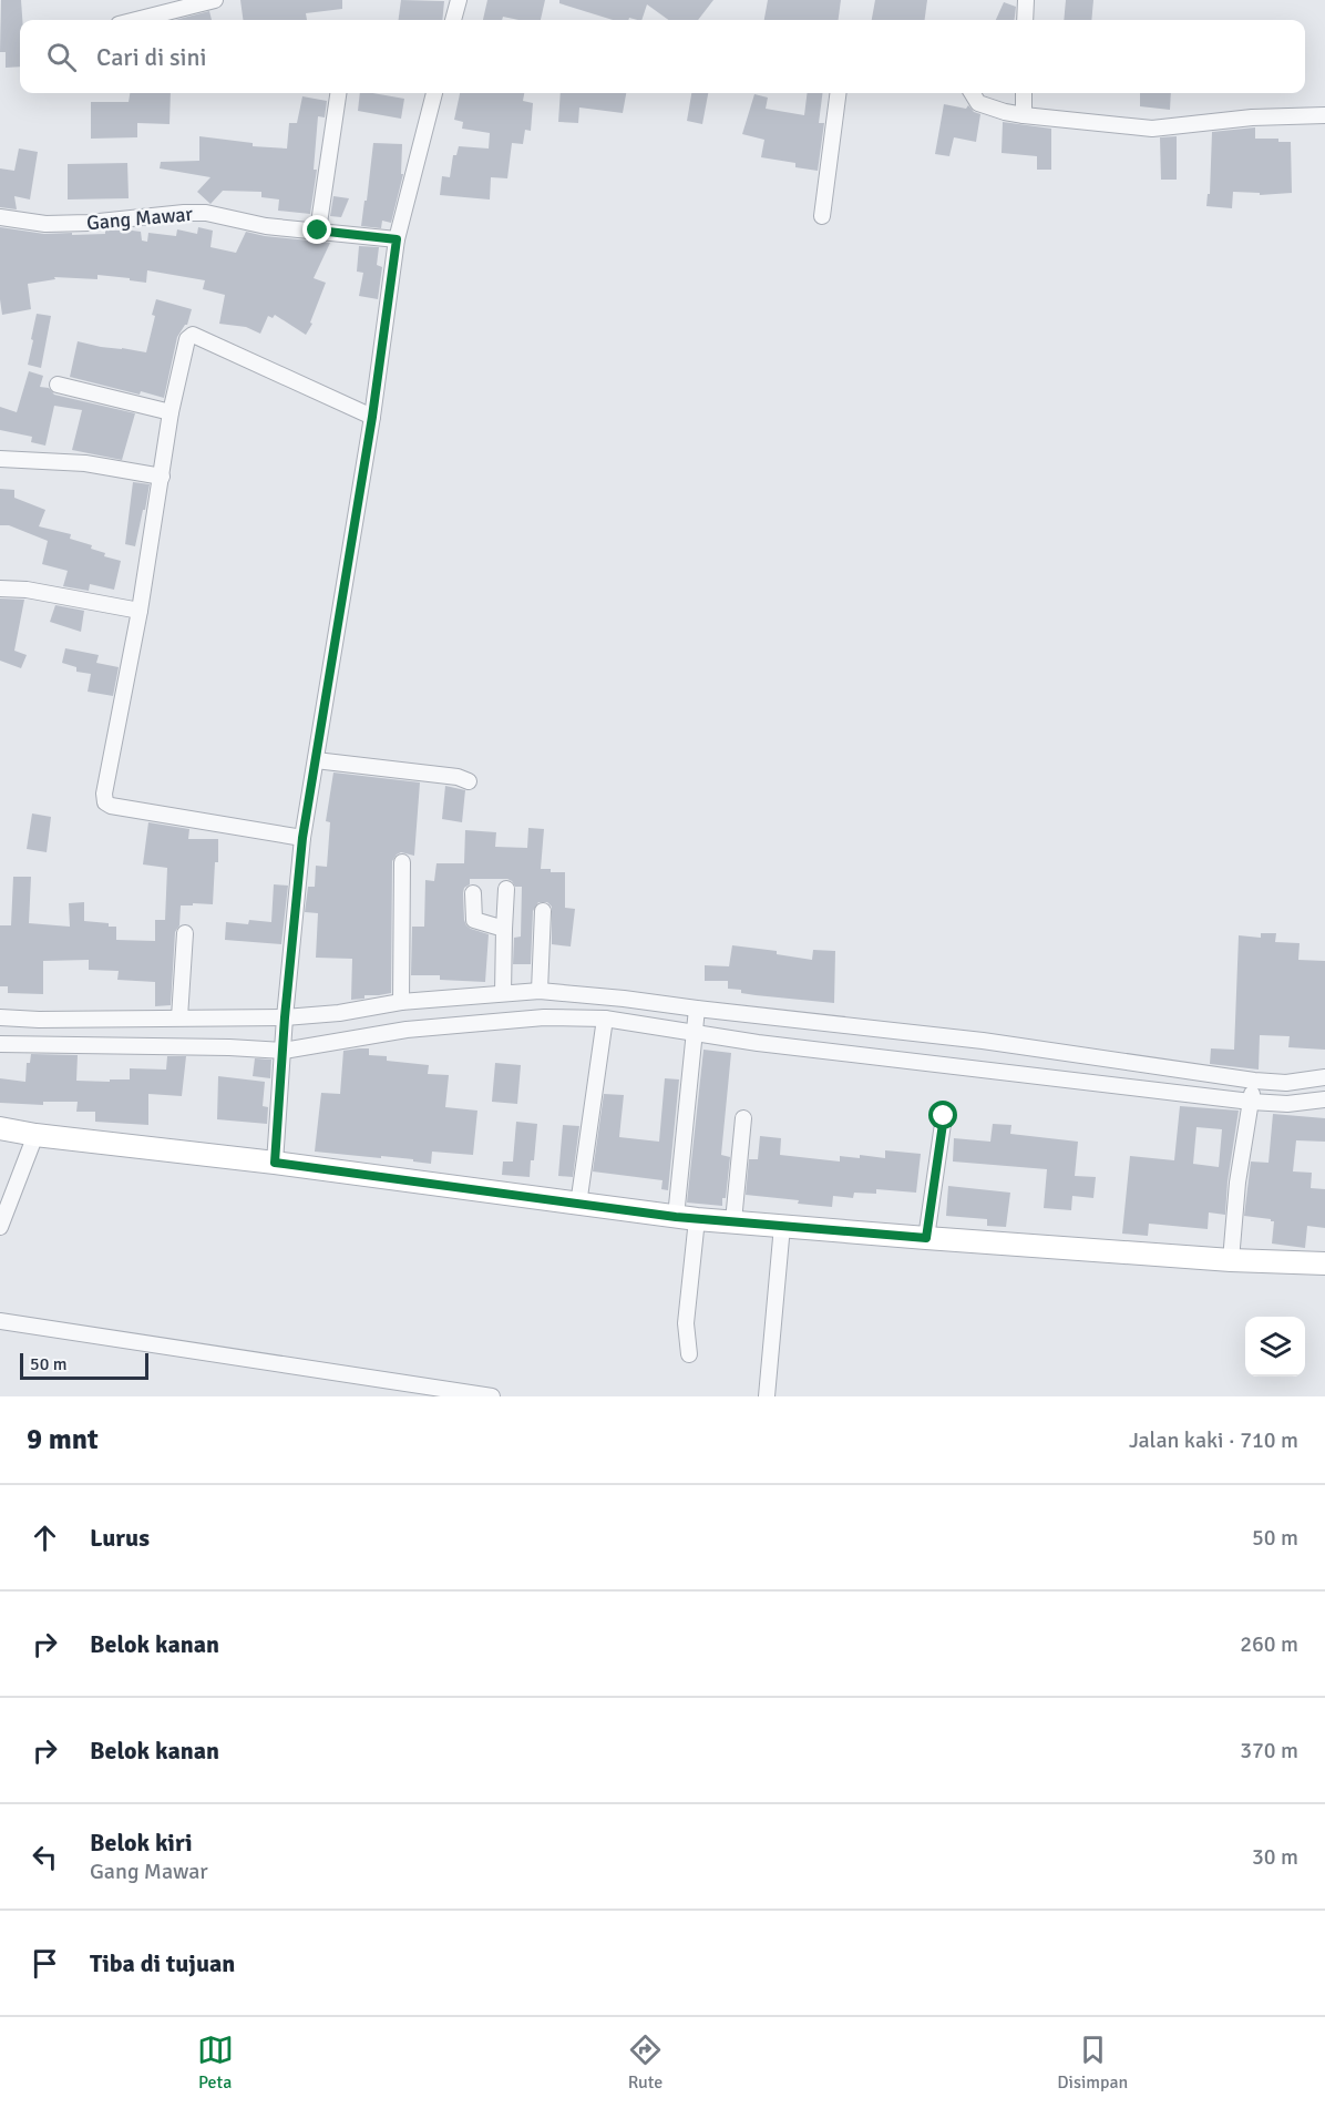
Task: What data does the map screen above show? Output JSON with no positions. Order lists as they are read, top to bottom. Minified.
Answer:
{"streets":{"street":["Gang Mawar"]},"scale_bar":"50 m","page":{"search":"Cari di sini","scale":"50 m","heading":["9 mnt","Jalan kaki · 710 m"],"list":[["Lurus","50 m"],["Belok kanan","260 m"],["Belok kanan","370 m"],["Belok kiri","Gang Mawar","30 m"],"Tiba di tujuan"],"nav":["Peta","Rute","Disimpan"]}}
